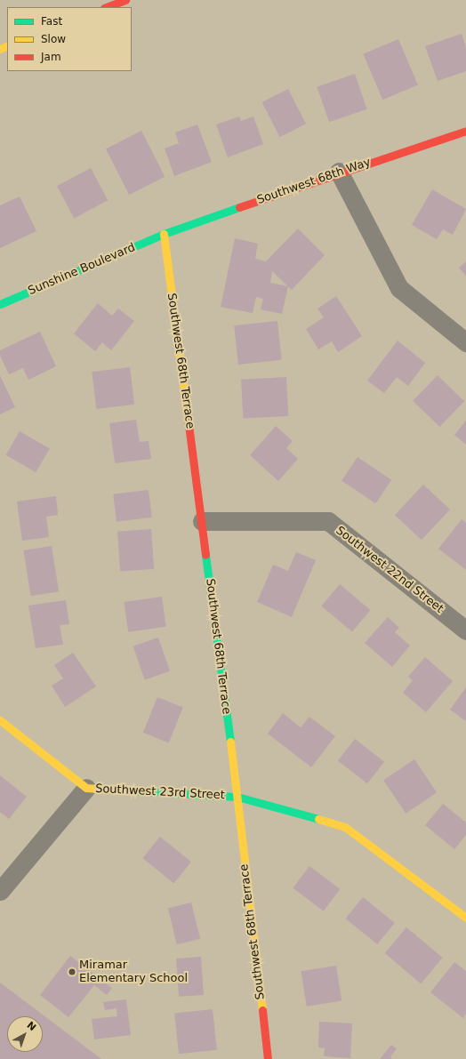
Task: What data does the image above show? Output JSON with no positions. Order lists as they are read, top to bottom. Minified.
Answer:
{"streets":{"main road":["Southwest 68th Way","Sunshine Boulevard","Southwest 68th Terrace","Southwest 23rd Street"],"street":["Southwest 22nd Street"]},"crossings":[["Southwest 68th Way","Sunshine Boulevard"],["Southwest 68th Way","Southwest 68th Terrace"],["Sunshine Boulevard","Southwest 68th Terrace"],["Southwest 68th Terrace","Southwest 22nd Street"],["Southwest 68th Terrace","Southwest 23rd Street"]],"places":["Miramar Elementary School"],"legend":["Fast","Slow","Jam"],"north":"top right"}
